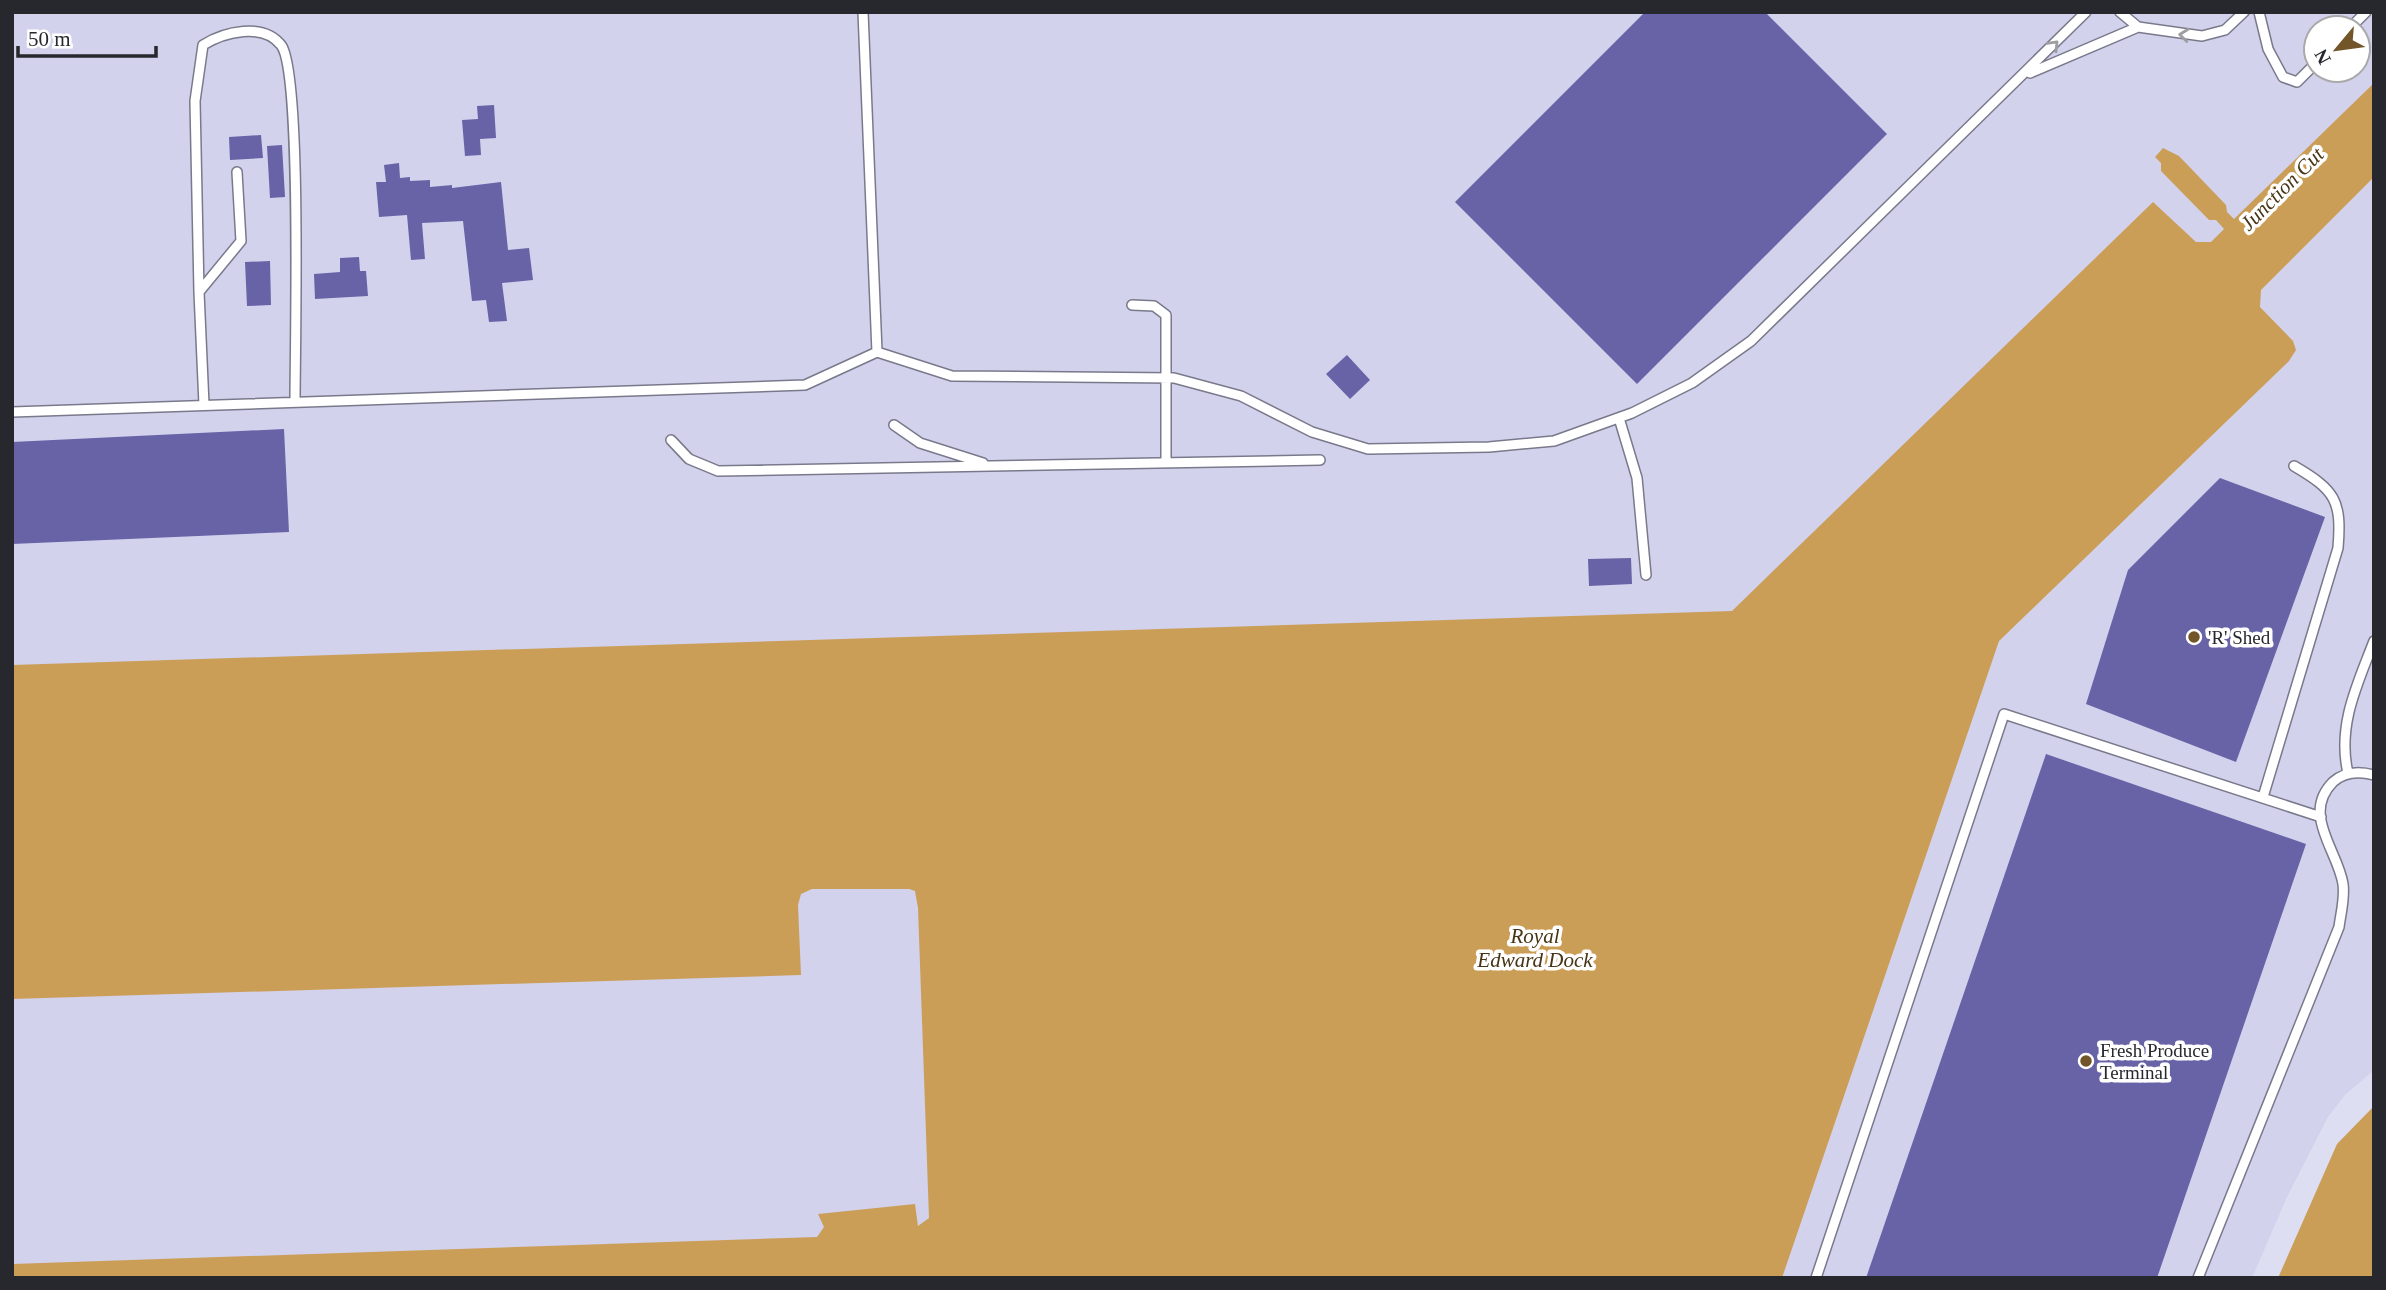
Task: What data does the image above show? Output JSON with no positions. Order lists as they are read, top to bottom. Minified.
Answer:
{"water":["Junction Cut","Royal Edward Dock"],"places":["'R' Shed","Fresh Produce Terminal"],"scale_bar":"50 m","north":"bottom left"}
